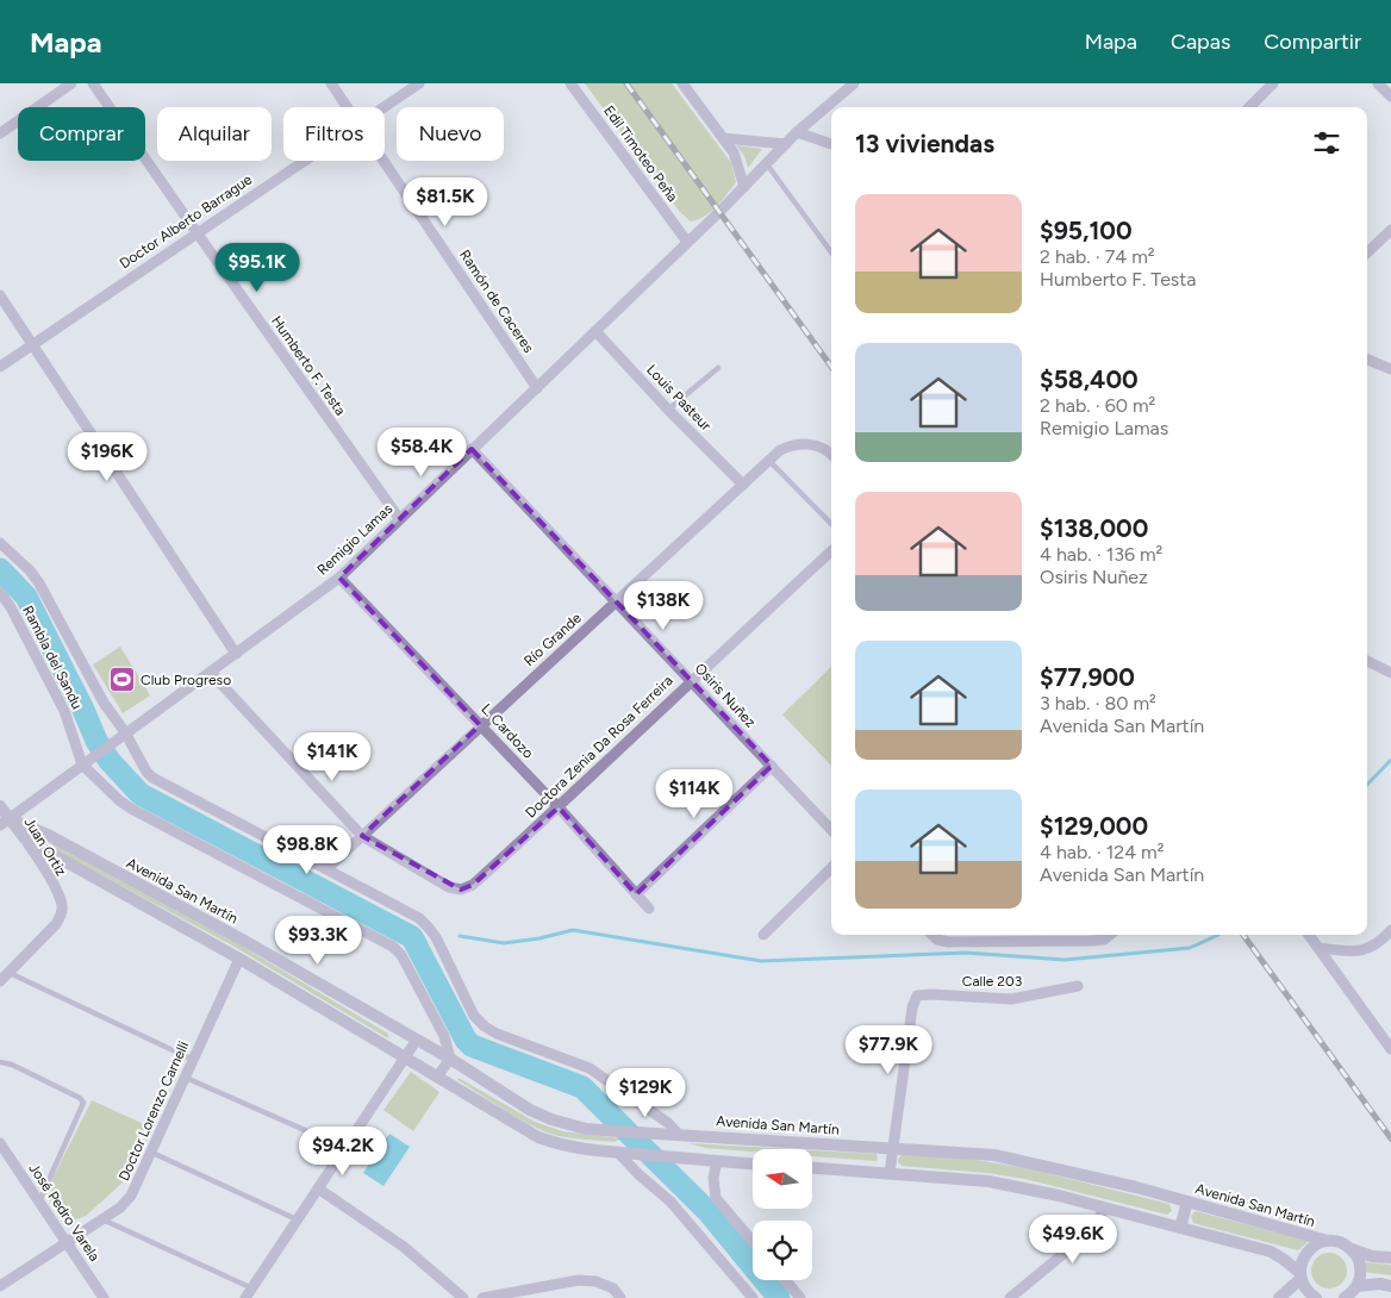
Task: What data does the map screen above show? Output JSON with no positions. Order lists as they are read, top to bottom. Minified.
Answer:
{"streets":{"street":["Edil Timoteo Peña","Doctor Alberto Barrague","Ramón de Caceres","Humberto F. Testa","Louis Pasteur","Remigio Lamas","Río Grande","Rambla del Sandu","Osiris Nuñez","L. Cardozo","Doctora Zenia Da Rosa Ferreira","Juan Ortiz","Avenida San Martín","Calle 203","Doctor Lorenzo Carnelli","José Pedro Varela"]},"crossings":[["Edil Timoteo Peña","Remigio Lamas"],["Doctor Alberto Barrague","Humberto F. Testa"],["Ramón de Caceres","Remigio Lamas"],["Humberto F. Testa","Remigio Lamas"],["Louis Pasteur","Remigio Lamas"],["Louis Pasteur","Río Grande"],["Remigio Lamas","Rambla del Sandu"],["Remigio Lamas","Osiris Nuñez"],["Remigio Lamas","L. Cardozo"],["Remigio Lamas","Juan Ortiz"],["Remigio Lamas","Avenida San Martín"],["Río Grande","Osiris Nuñez"],["Río Grande","L. Cardozo"],["Río Grande","Doctora Zenia Da Rosa Ferreira"],["Rambla del Sandu","Avenida San Martín"],["Osiris Nuñez","Doctora Zenia Da Rosa Ferreira"],["L. Cardozo","Doctora Zenia Da Rosa Ferreira"],["Juan Ortiz","Avenida San Martín"],["Avenida San Martín","Calle 203"],["Avenida San Martín","Doctor Lorenzo Carnelli"],["Doctor Lorenzo Carnelli","José Pedro Varela"]],"places":{"sports":["Club Progreso"]},"north":"left","page":{"header":"Mapa","nav":["Mapa","Capas","Compartir"],"chip":["Comprar","Alquilar","Filtros","Nuevo"],"heading":"13 viviendas","price":["$81.5K","$95.1K","$58.4K","$196K","$138K","$141K","$114K","$98.8K","$93.3K","$77.9K","$129K","$94.2K","$49.6K"],"list":[{"name":"$95,100","note":"2 hab. · 74 m² · Humberto F. Testa"},{"name":"$58,400","note":"2 hab. · 60 m² · Remigio Lamas"},{"name":"$138,000","note":"4 hab. · 136 m² · Osiris Nuñez"},{"name":"$77,900","note":"3 hab. · 80 m² · Avenida San Martín"},{"name":"$129,000","note":"4 hab. · 124 m² · Avenida San Martín"}]}}
